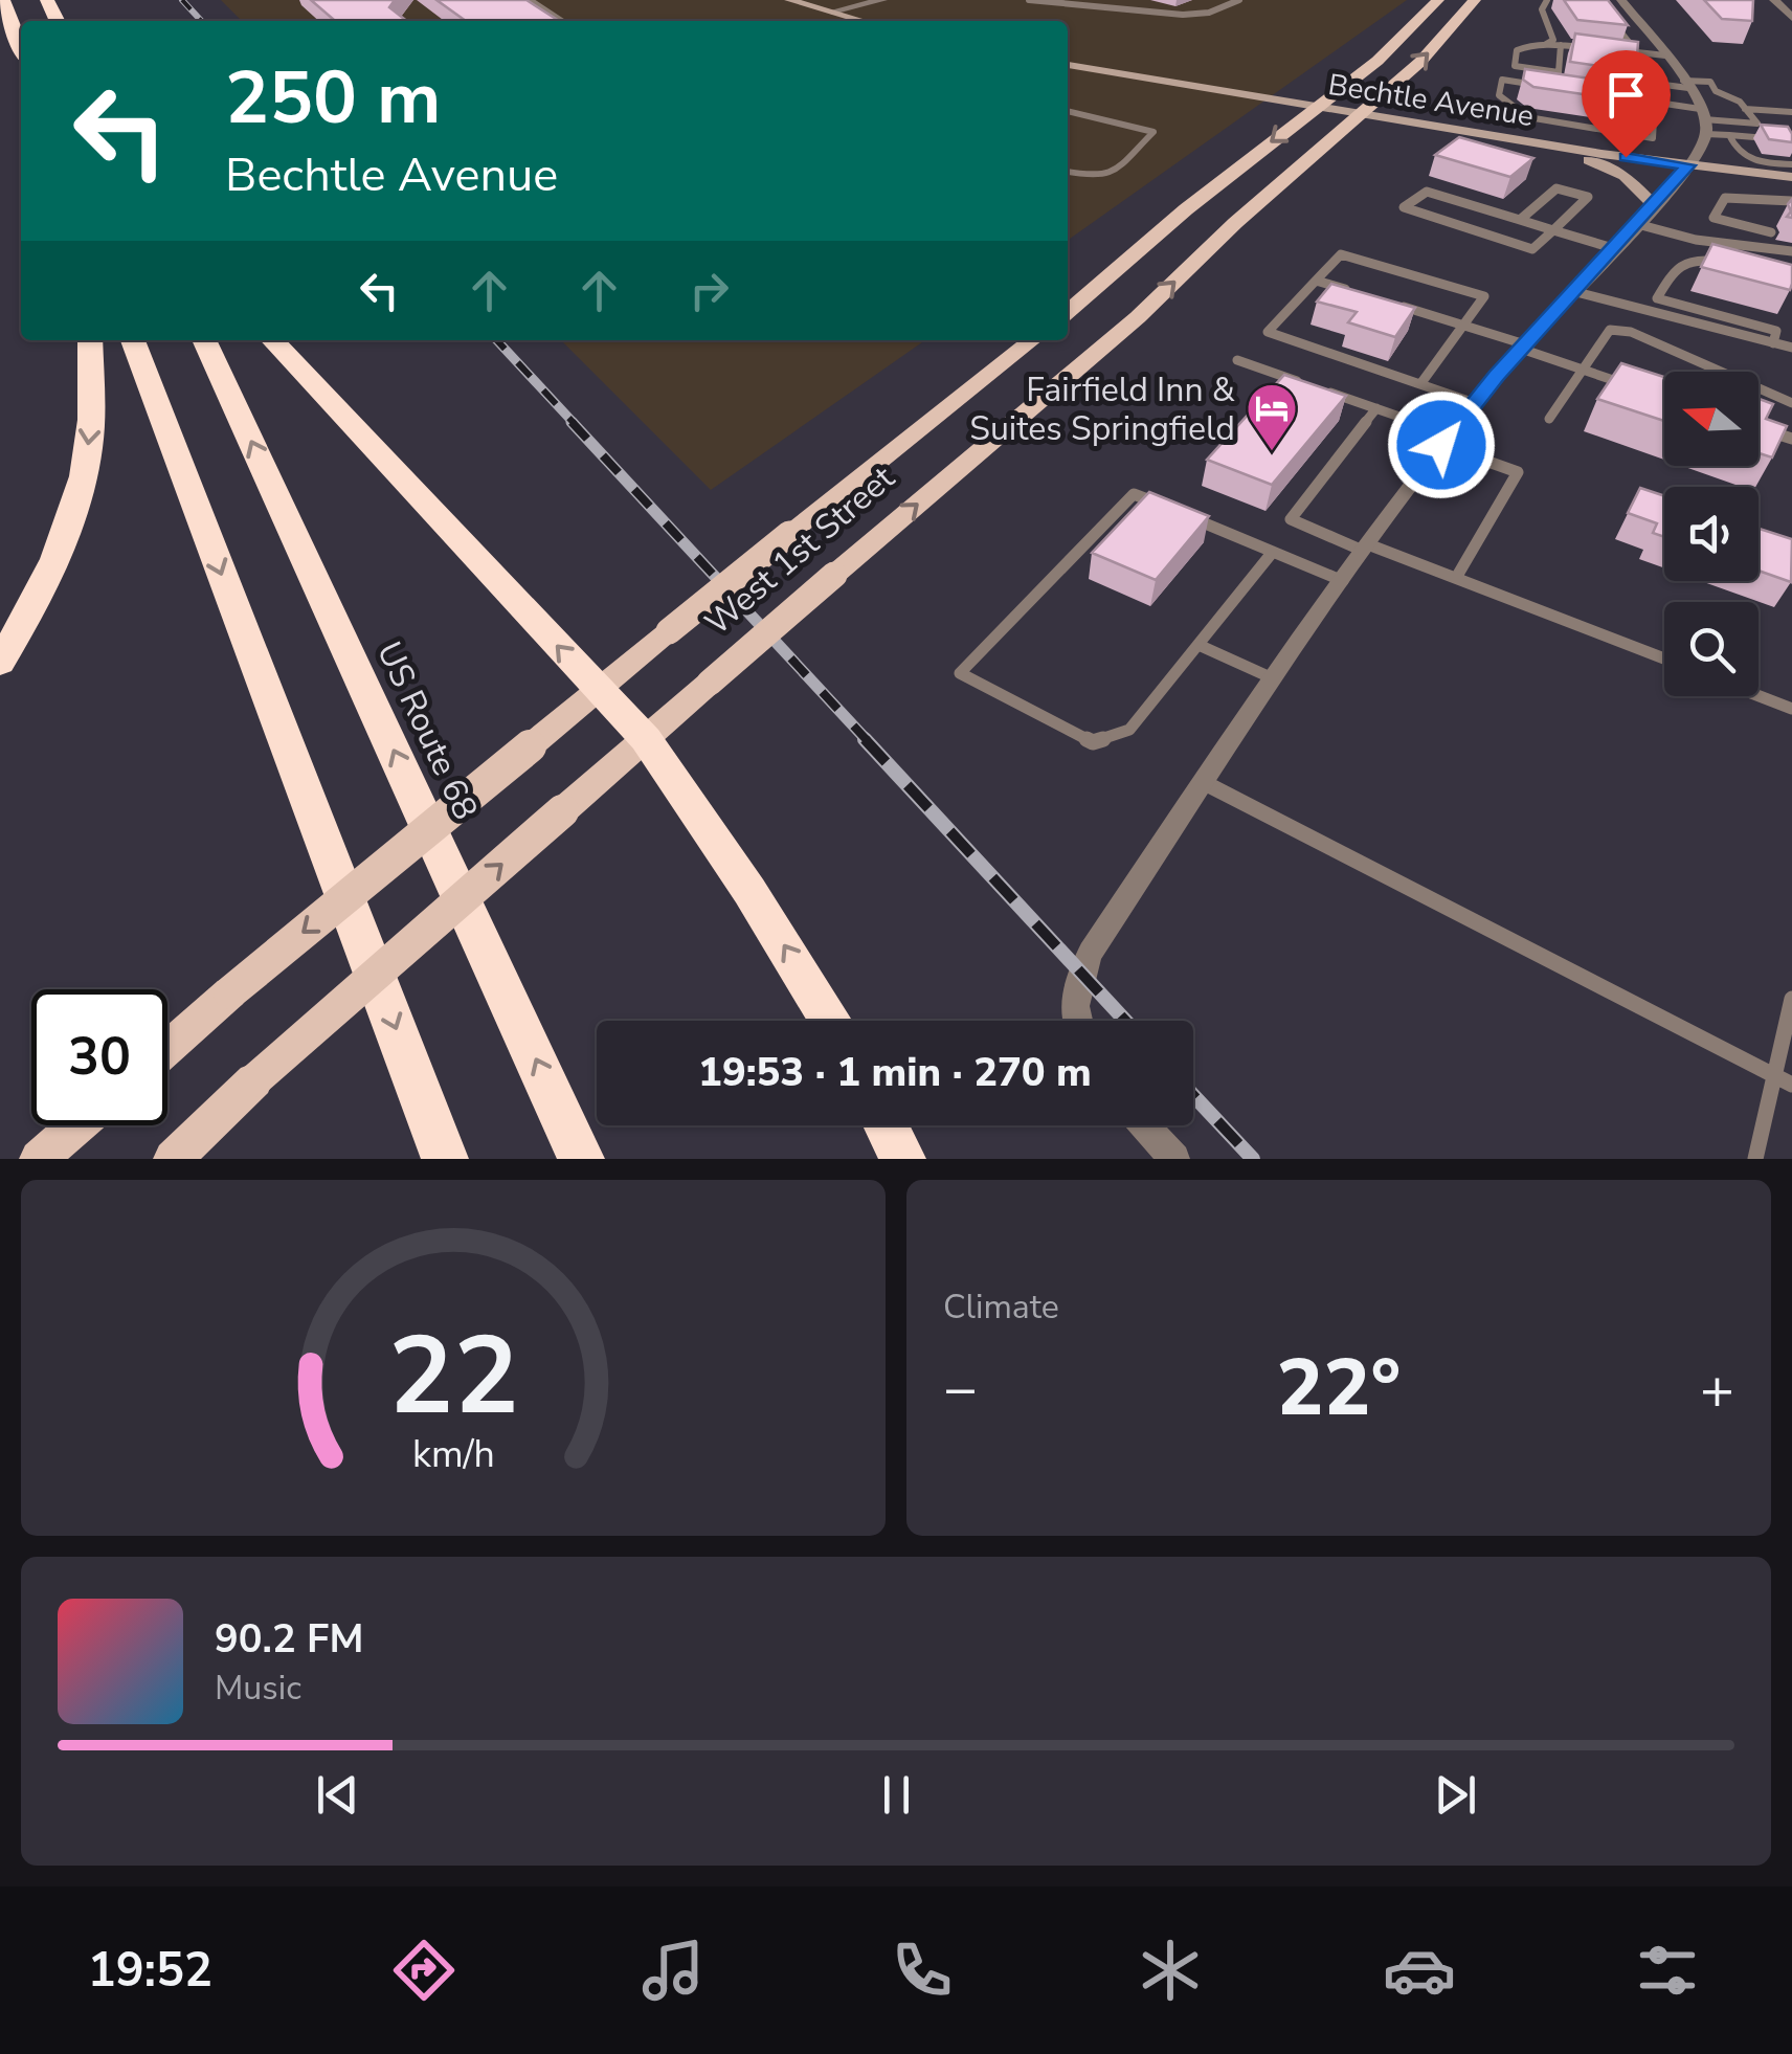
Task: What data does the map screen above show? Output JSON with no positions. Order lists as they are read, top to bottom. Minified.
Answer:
{"streets":{"highway":["US Route 68"],"main road":["Bechtle Avenue","West 1st Street"]},"crossings":[["Bechtle Avenue","West 1st Street"]],"places":{"hotel":["Fairfield Inn & Suites Springfield"]},"north":"left","page":{"turn":["250 m","Bechtle Avenue"],"limit":"30","trip":"19:53 · 1 min · 270 m","tile":"Climate","heat":["−","22°","+"],"song":["90.2 FM","Music"],"tabs":"19:52","gauge":["22","km/h"]}}
